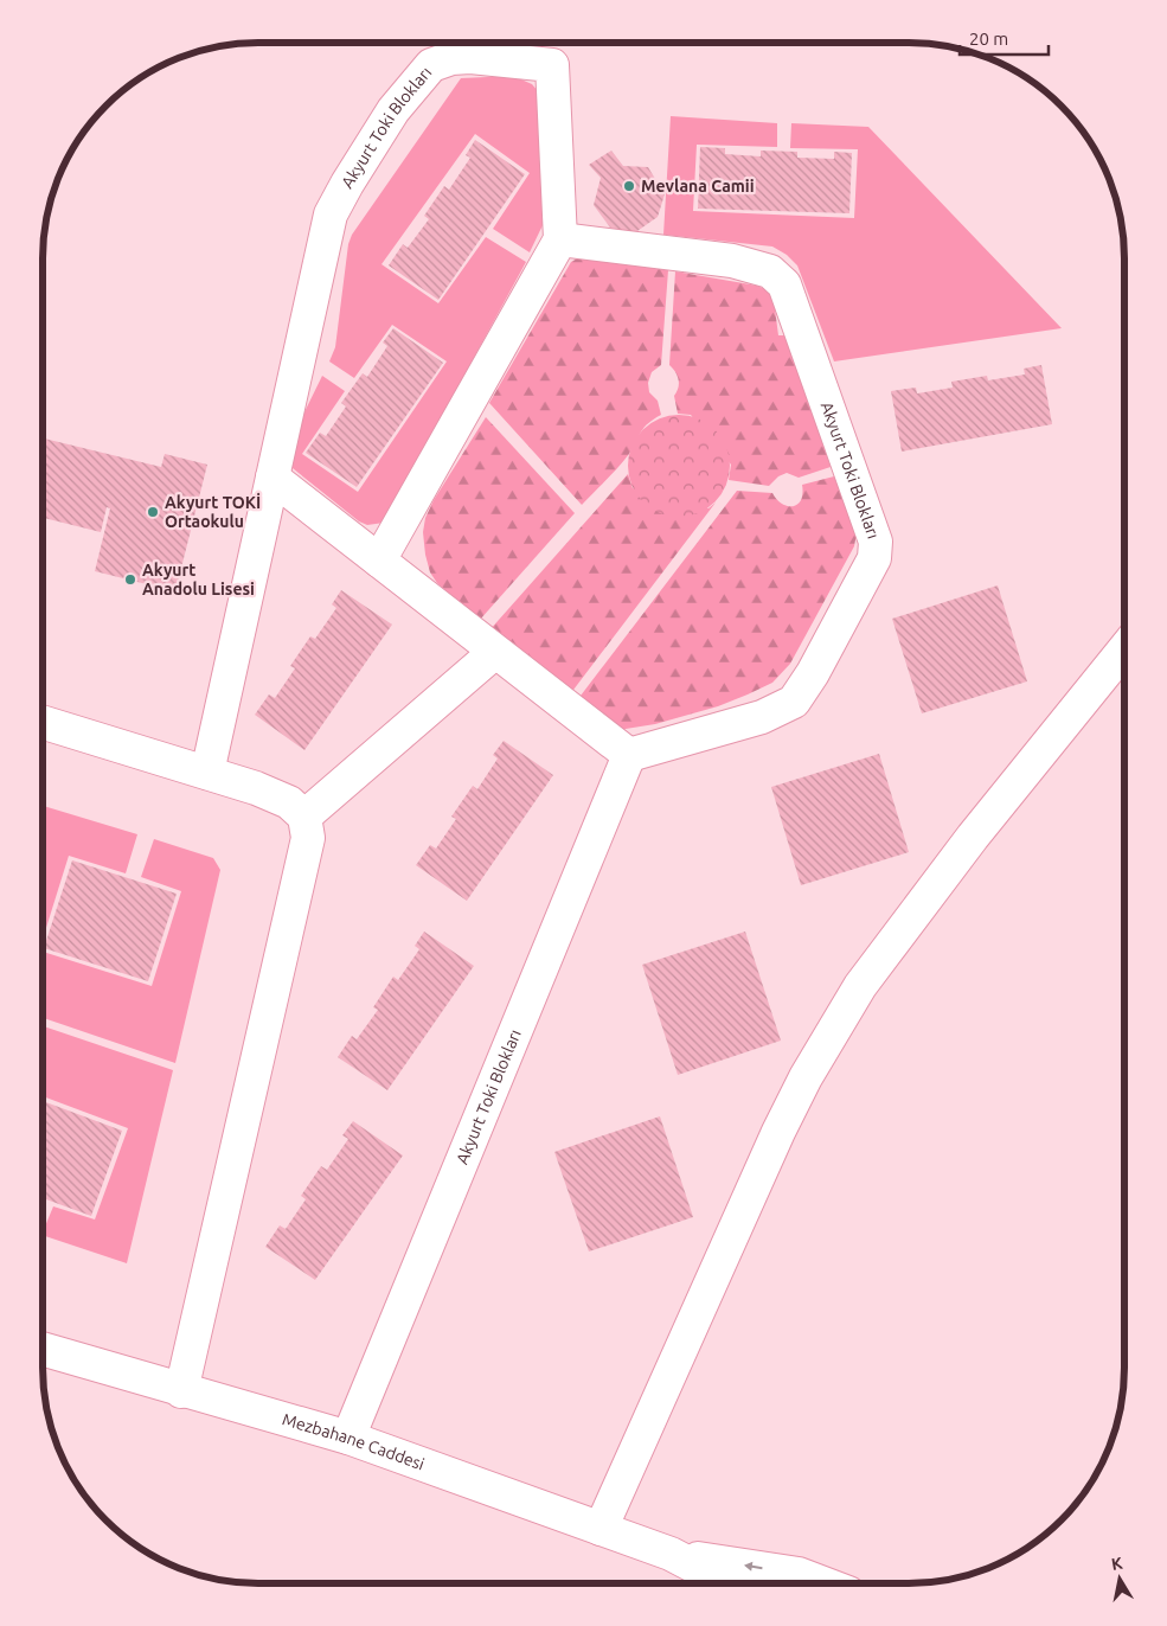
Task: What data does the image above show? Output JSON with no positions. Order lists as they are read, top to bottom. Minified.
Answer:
{"streets":{"street":["Akyurt Toki Blokları","Mezbahane Caddesi"]},"crossings":[["Akyurt Toki Blokları","Mezbahane Caddesi"]],"places":["Mevlana Camii","Akyurt TOKİ Ortaokulu","Akyurt Anadolu Lisesi"],"scale_bar":"20 m","north":"top"}
